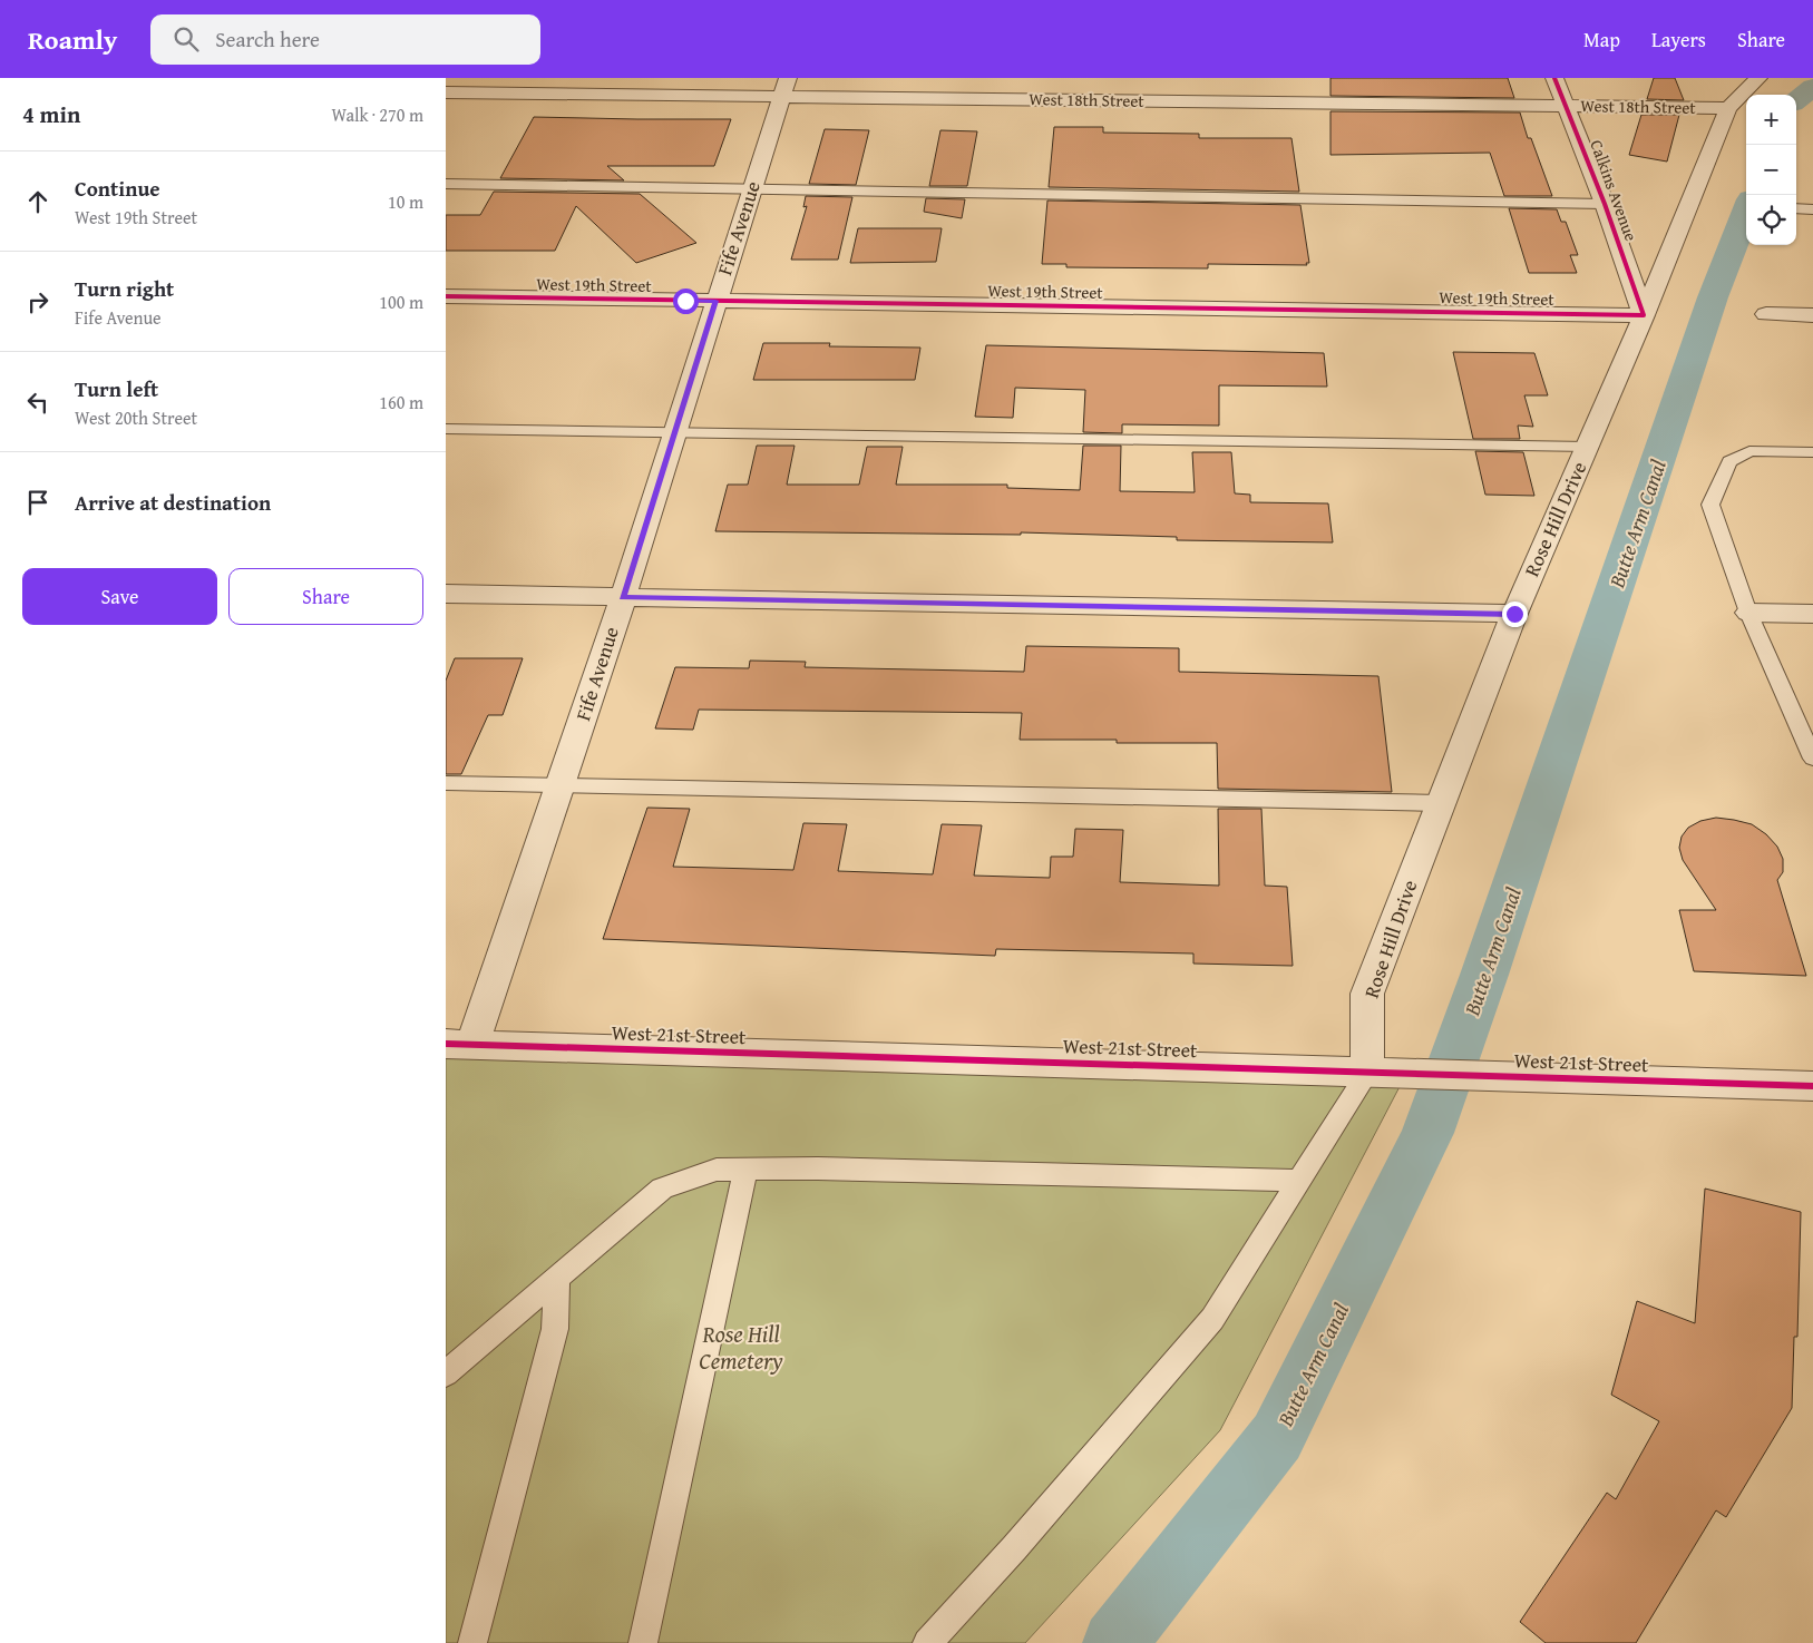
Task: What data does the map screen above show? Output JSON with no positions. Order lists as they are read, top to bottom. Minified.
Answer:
{"streets":{"street":["West 18th Street","Calkins Avenue","Fife Avenue","West 19th Street","Rose Hill Drive","West 21st Street"]},"crossings":[["West 18th Street","Calkins Avenue"],["West 18th Street","Fife Avenue"],["West 18th Street","Rose Hill Drive"],["Calkins Avenue","West 19th Street"],["Calkins Avenue","Rose Hill Drive"],["Fife Avenue","West 19th Street"],["Fife Avenue","West 21st Street"],["West 19th Street","Rose Hill Drive"],["Rose Hill Drive","West 21st Street"]],"water":["Butte Arm Canal"],"parks":["Rose Hill Cemetery"],"page":{"header":"Roamly","search":"Search here","nav":["Map","Layers","Share"],"heading":["4 min","Walk · 270 m"],"map_buttons":["+","−"],"list":[["Continue","West 19th Street","10 m"],["Turn right","Fife Avenue","100 m"],["Turn left","West 20th Street","160 m"],"Arrive at destination"],"buttons":["Save","Share"]}}
